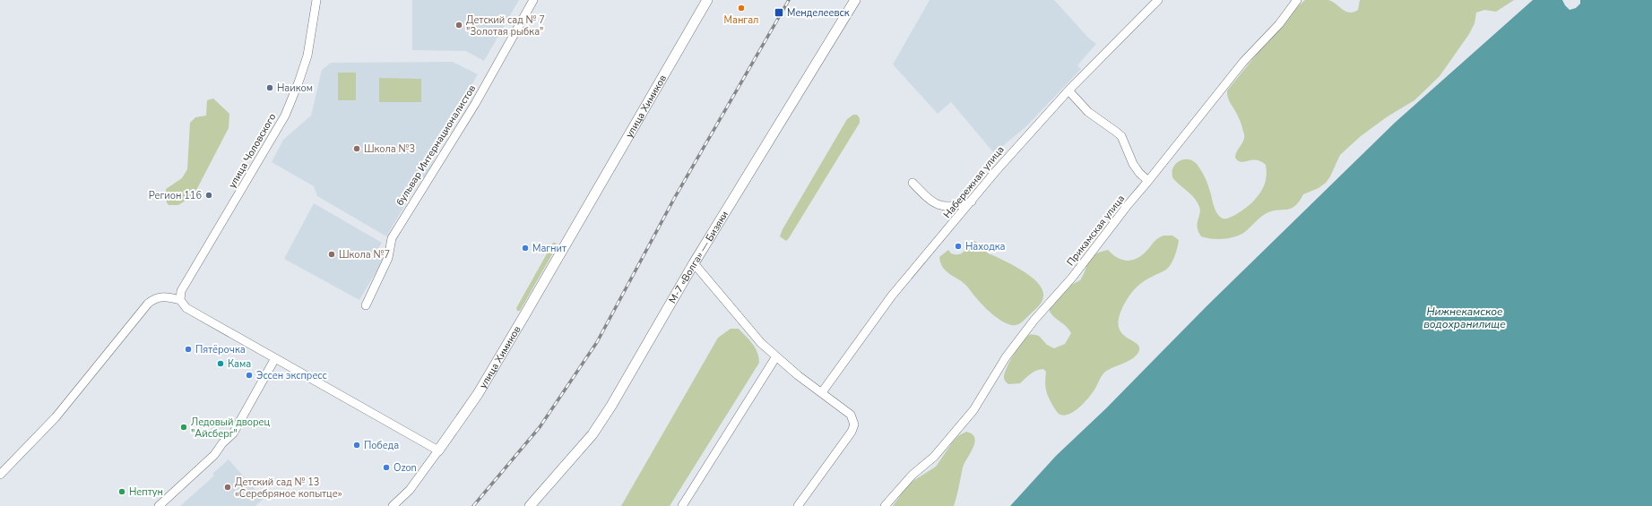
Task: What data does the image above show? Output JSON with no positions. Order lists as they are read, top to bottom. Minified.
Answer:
{"streets":{"main road":["улица Химиков","М-7 «Волга» — Бизяки"],"street":["бульвар Интернационалистов","улица Чоловского","Набережная улица","Прикамская улица"]},"water":["Нижнекамское водохранилище"],"places":{"other":["Мангал","Детский сад № 7 \"Золотая рыбка\"","Наиком","Школа №3","Регион 116","Находка","Магнит","Школа №7","Пятёрочка","Кама","Эссен экспресс","Ледовый дворец \"Айсберг\"","Победа","Ozon","Детский сад № 13 «Серебряное копытце»","Нептун"],"transit":["Менделеевск"]}}
